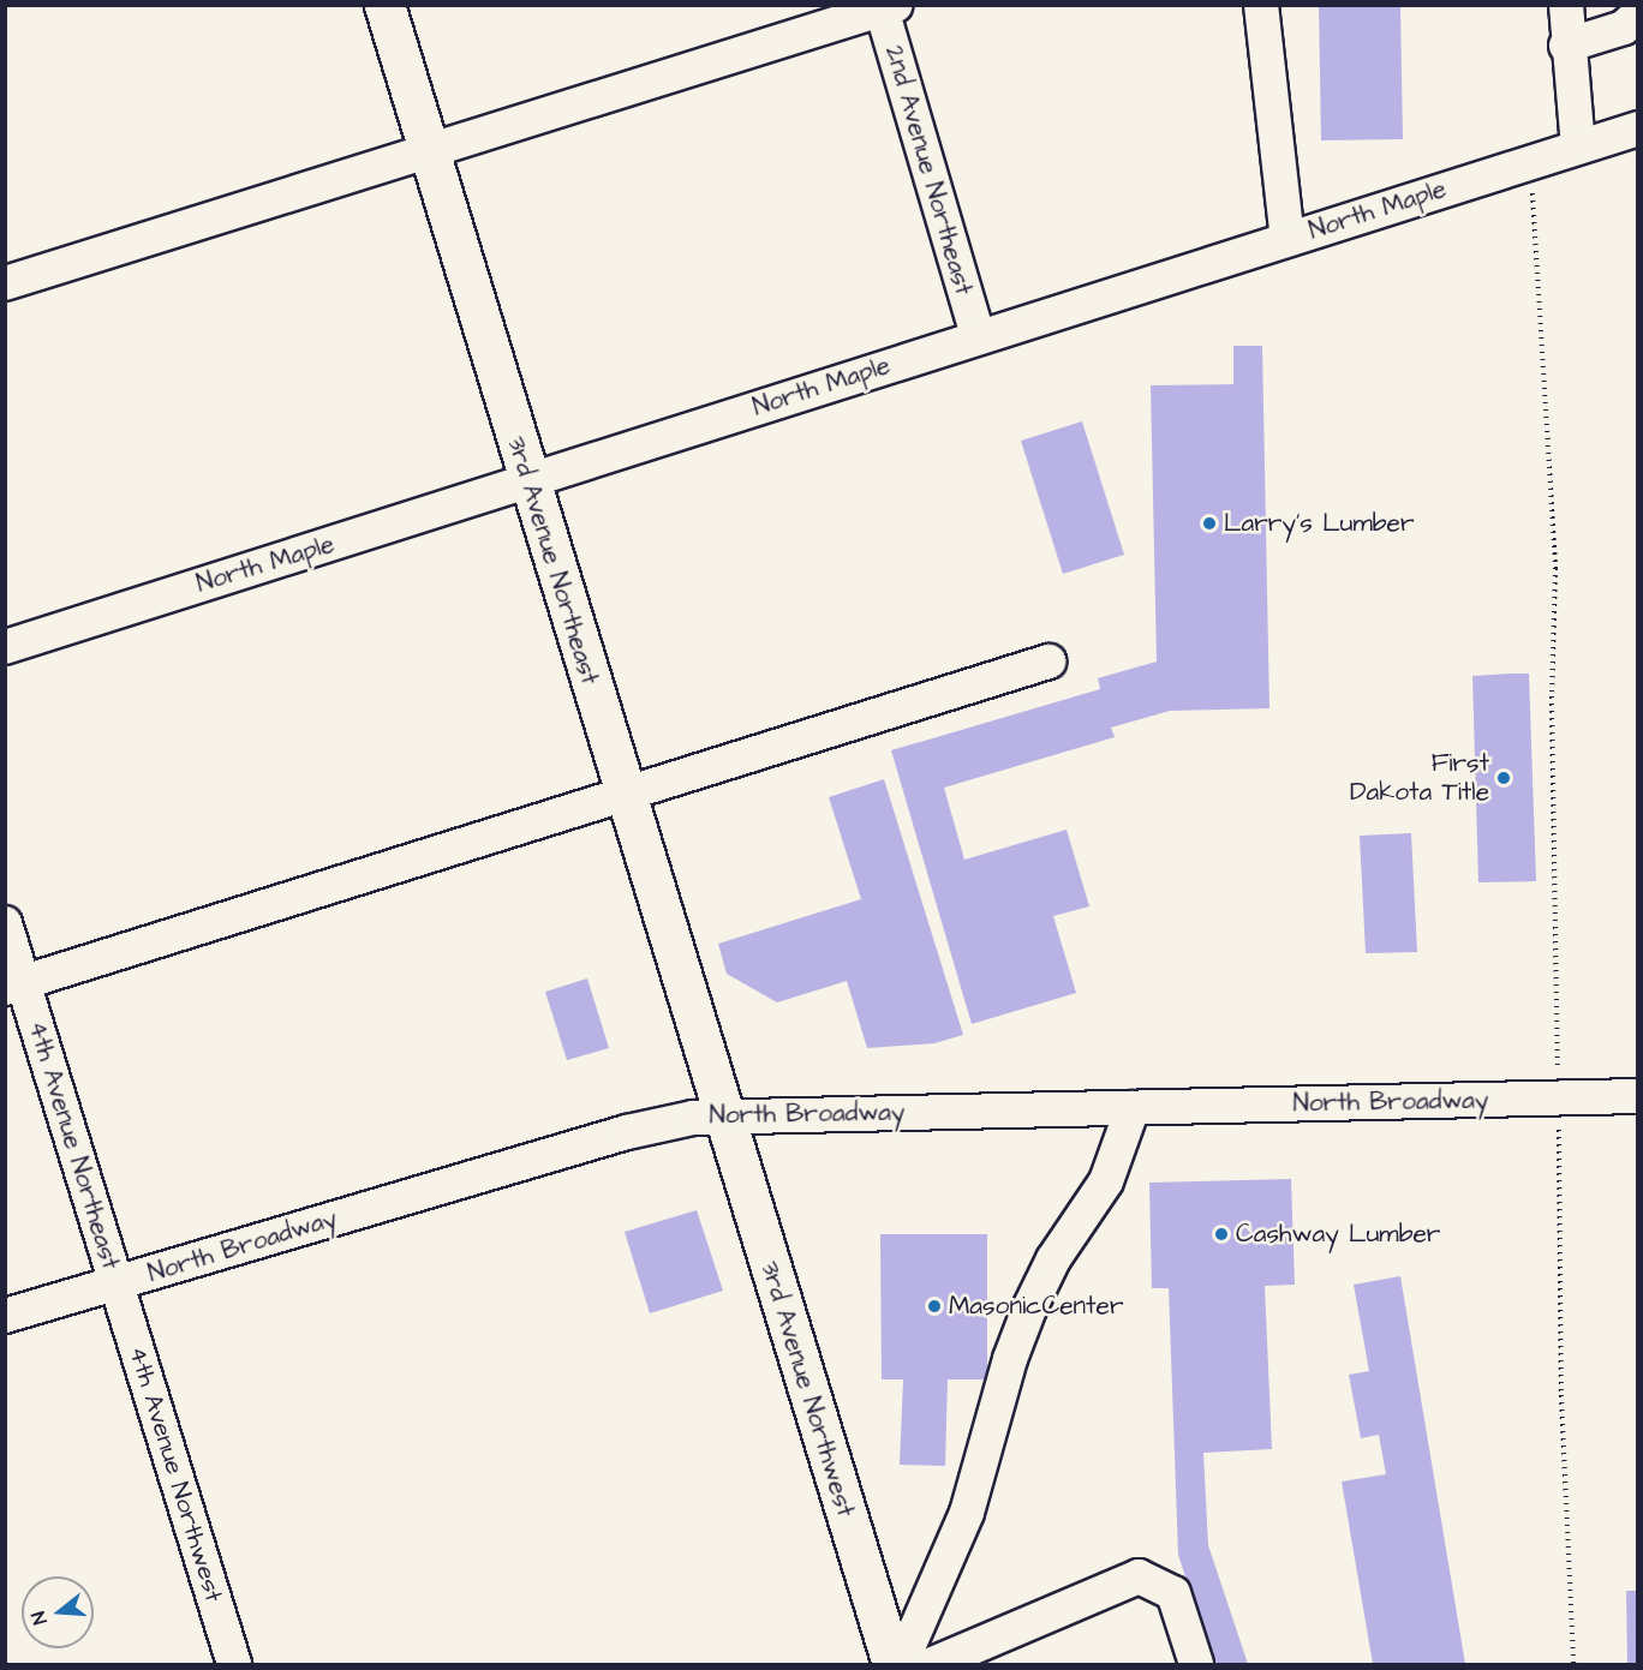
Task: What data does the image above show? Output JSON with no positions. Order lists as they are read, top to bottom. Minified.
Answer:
{"streets":{"main road":["3rd Avenue Northeast","3rd Avenue Northwest"],"street":["2nd Avenue Northeast","North Maple","North Broadway","4th Avenue Northeast","4th Avenue Northwest"]},"crossings":[["2nd Avenue Northeast","North Maple"],["North Maple","3rd Avenue Northeast"],["3rd Avenue Northeast","North Broadway"],["3rd Avenue Northeast","3rd Avenue Northwest"],["North Broadway","4th Avenue Northeast"],["North Broadway","3rd Avenue Northwest"],["North Broadway","4th Avenue Northwest"],["4th Avenue Northeast","4th Avenue Northwest"]],"places":["Larry's Lumber","First Dakota Title","Cashway Lumber","MasonicCenter"],"north":"left"}
